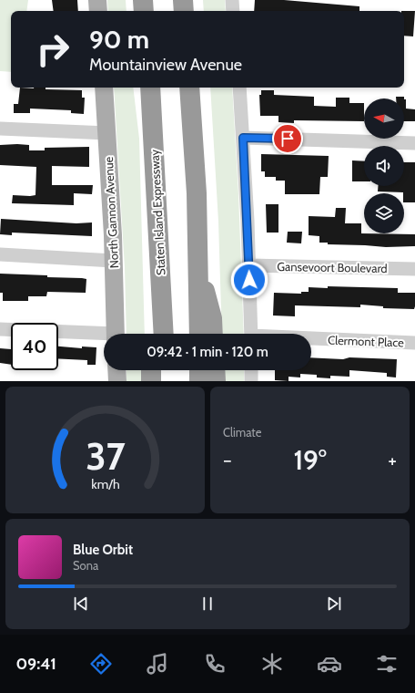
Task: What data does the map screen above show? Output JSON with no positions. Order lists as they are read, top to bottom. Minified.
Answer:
{"streets":{"highway":["Staten Island Expressway"],"main road":["North Gannon Avenue"],"street":["Gansevoort Boulevard","Clermont Place"]},"north":"left","page":{"turn":["90 m","Mountainview Avenue"],"limit":"40","trip":"09:42 · 1 min · 120 m","tile":"Climate","heat":["−","19°","+"],"song":["Blue Orbit","Sona"],"tabs":"09:41","gauge":["37","km/h"]}}
